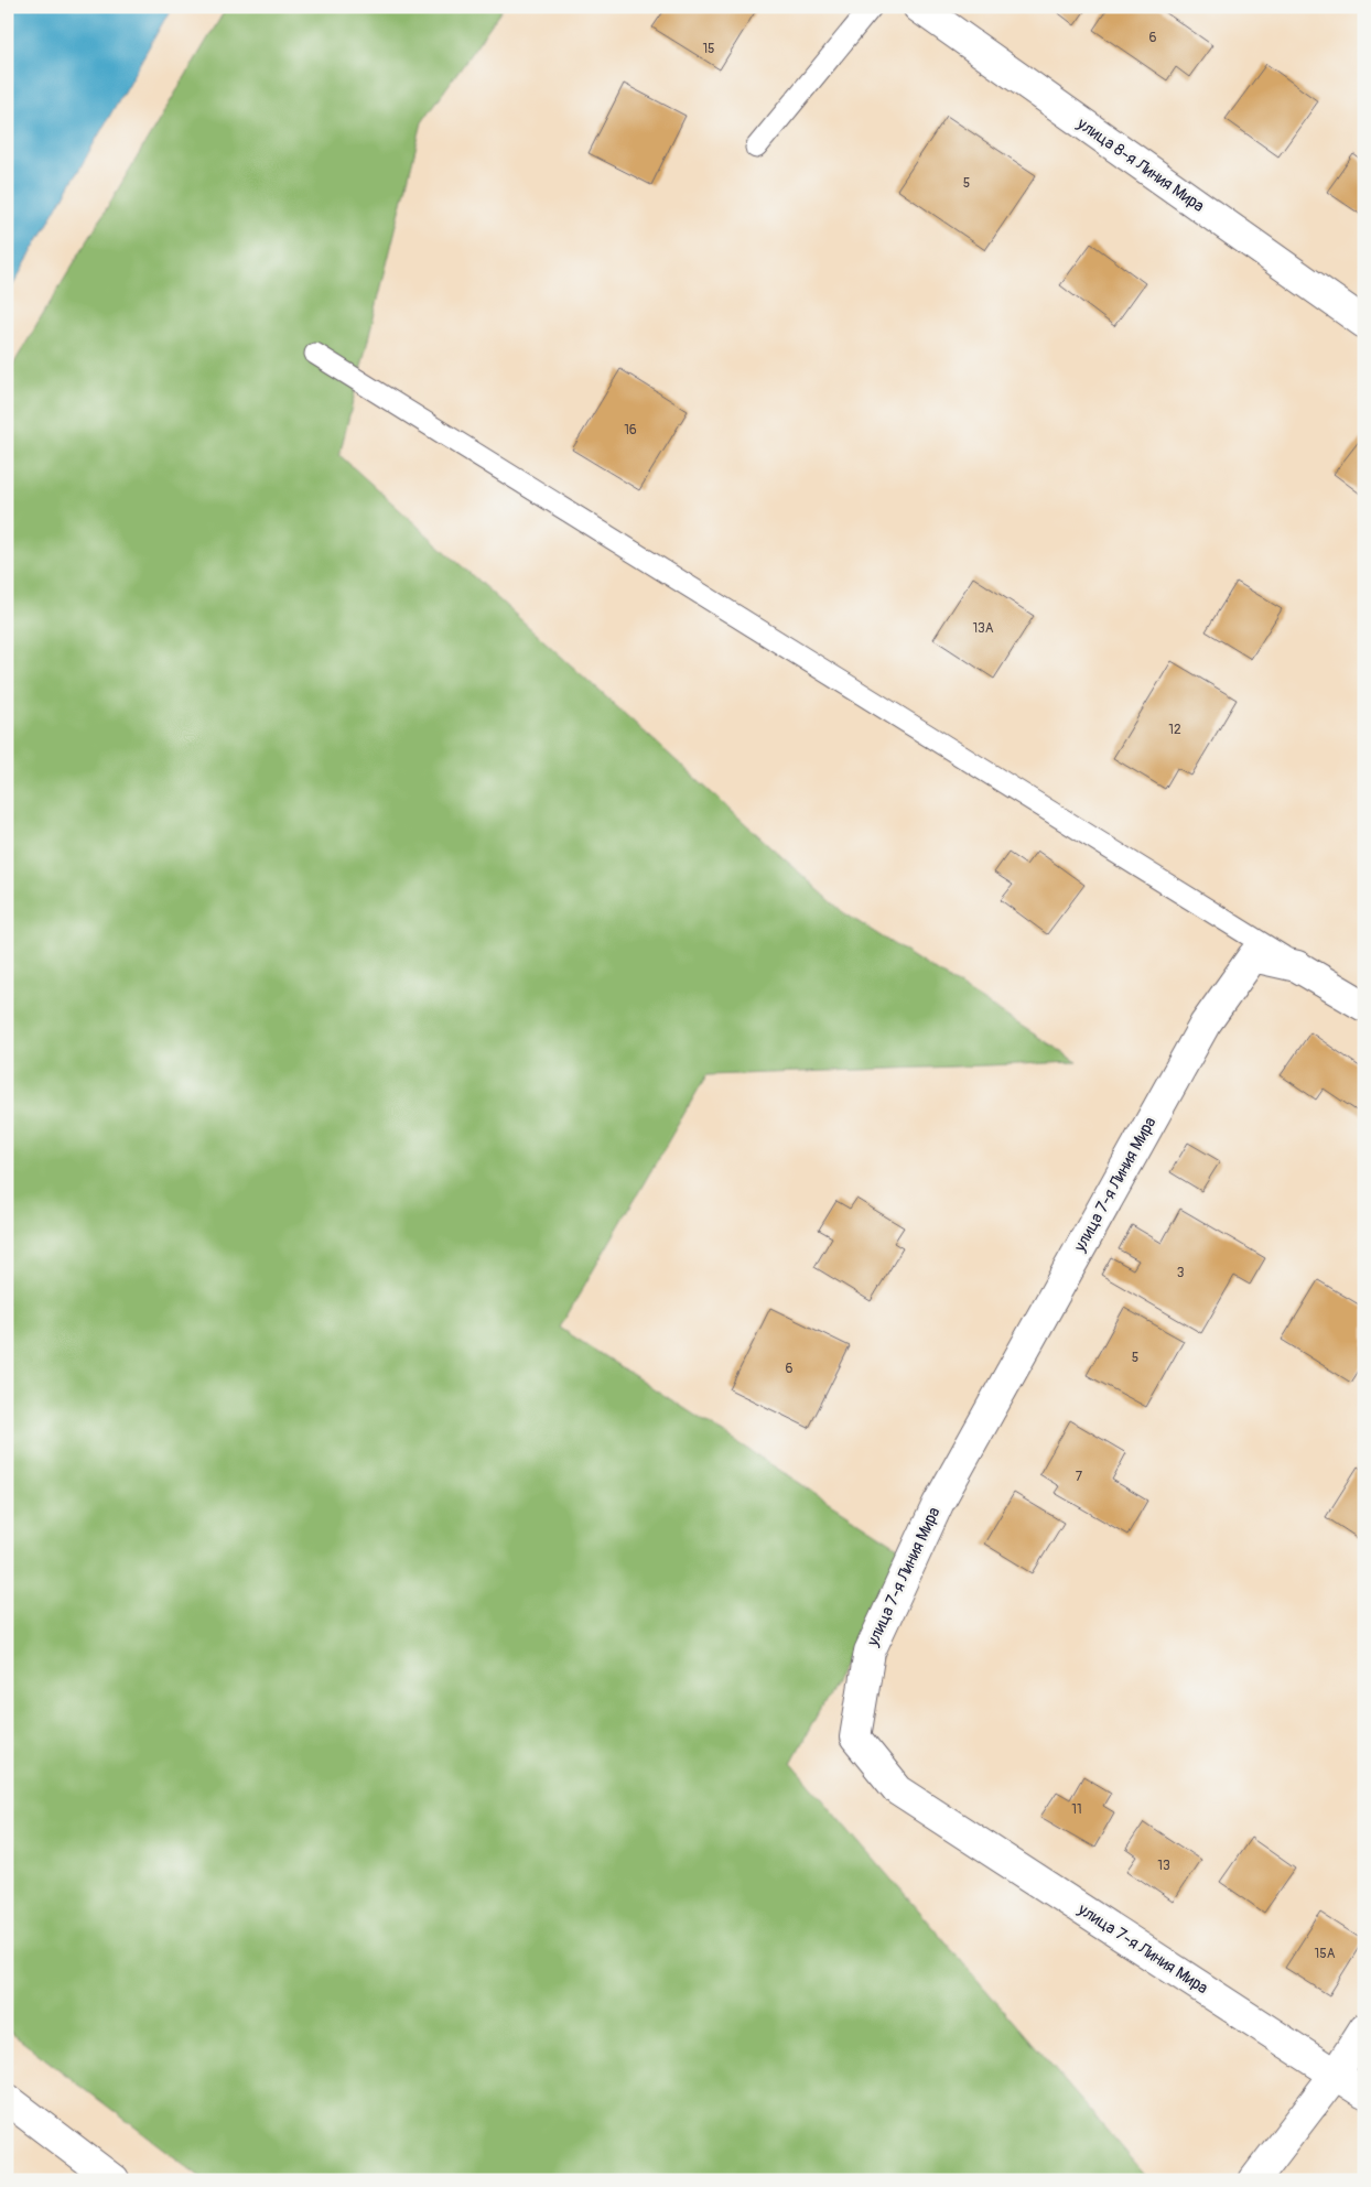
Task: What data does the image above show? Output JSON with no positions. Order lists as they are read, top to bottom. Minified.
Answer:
{"streets":{"street":["улица 8-я Линия Мира","улица 7-я Линия Мира"]},"house_numbers":["6","15","5","16","13А","12","3","5","6","7","11","13","15А"]}
